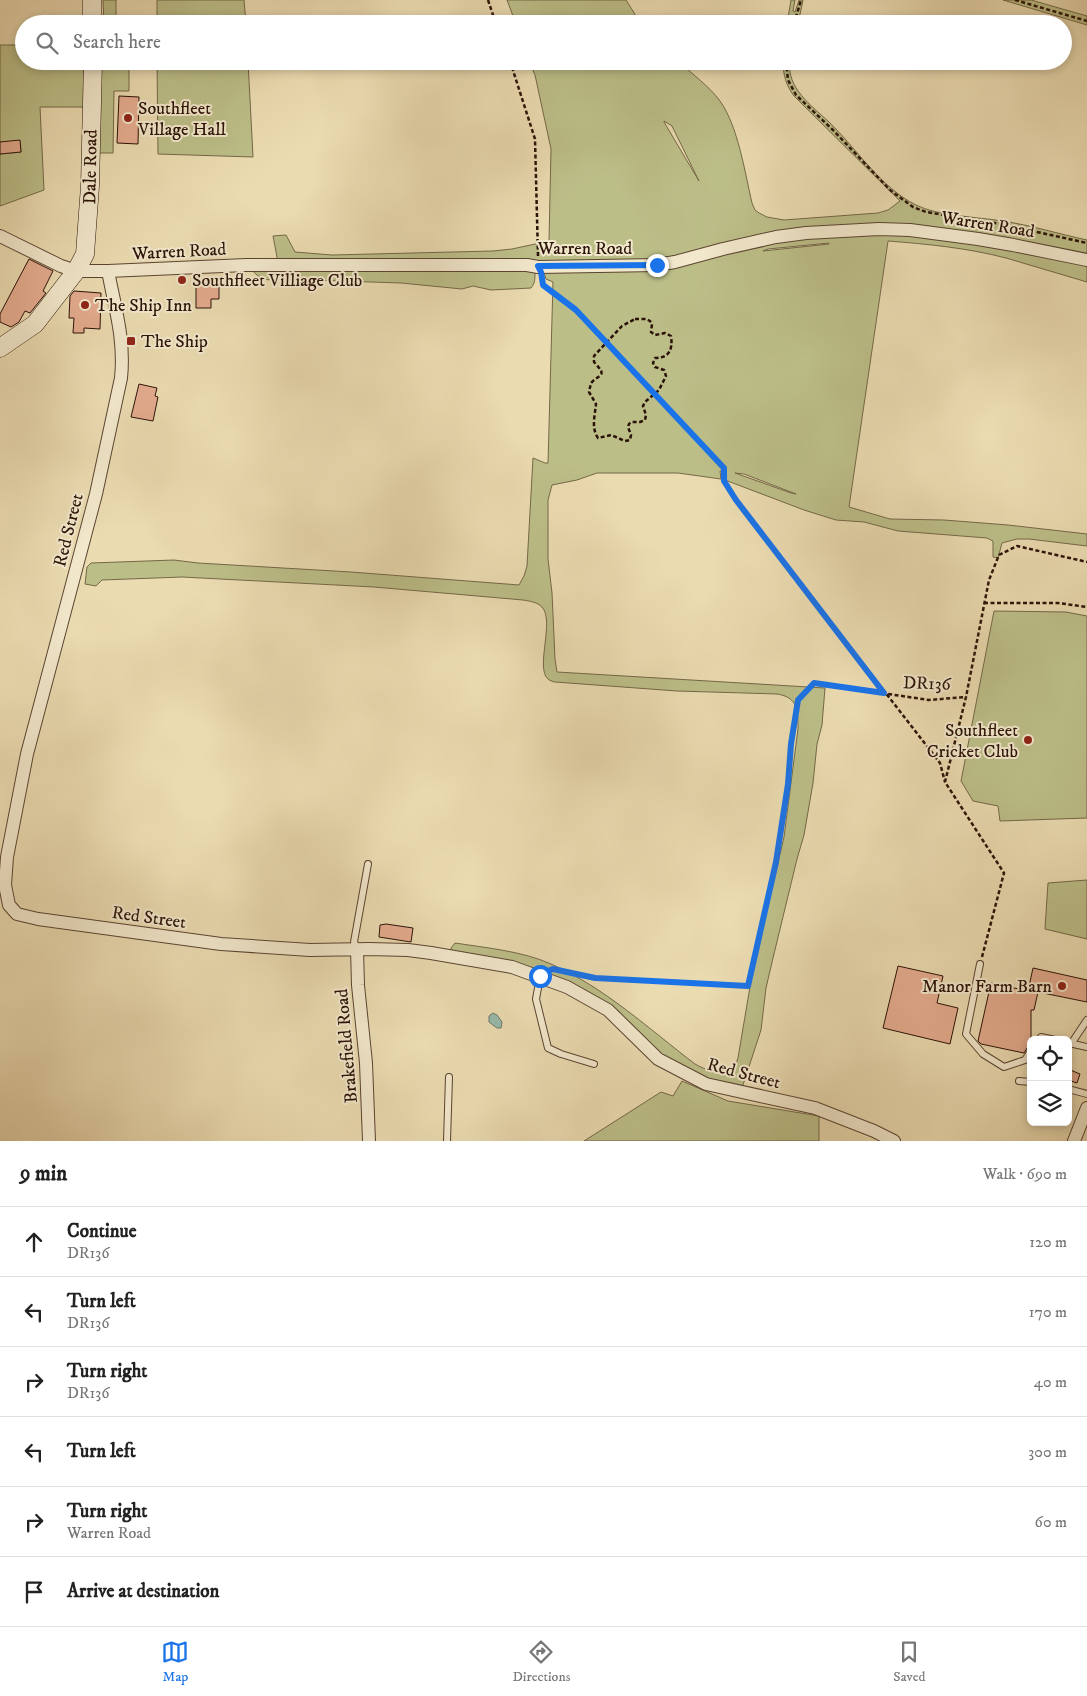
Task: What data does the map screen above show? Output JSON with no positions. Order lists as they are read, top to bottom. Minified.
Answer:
{"streets":{"street":["Dale Road","Warren Road","Red Street","Brakefield Road"],"path":["DR136"]},"crossings":[["Dale Road","Warren Road"],["Warren Road","Red Street"],["Red Street","DR136"],["Red Street","Brakefield Road"]],"places":{"other":["Southfleet Village Hall","Southfleet Villiage Club","The Ship Inn","Southfleet Cricket Club","Manor Farm Barn"],"transit":["The Ship"]},"page":{"search":"Search here","heading":["9 min","Walk · 690 m"],"list":[["Continue","DR136","120 m"],["Turn left","DR136","170 m"],["Turn right","DR136","40 m"],["Turn left","300 m"],["Turn right","Warren Road","60 m"],"Arrive at destination"],"nav":["Map","Directions","Saved"]}}
